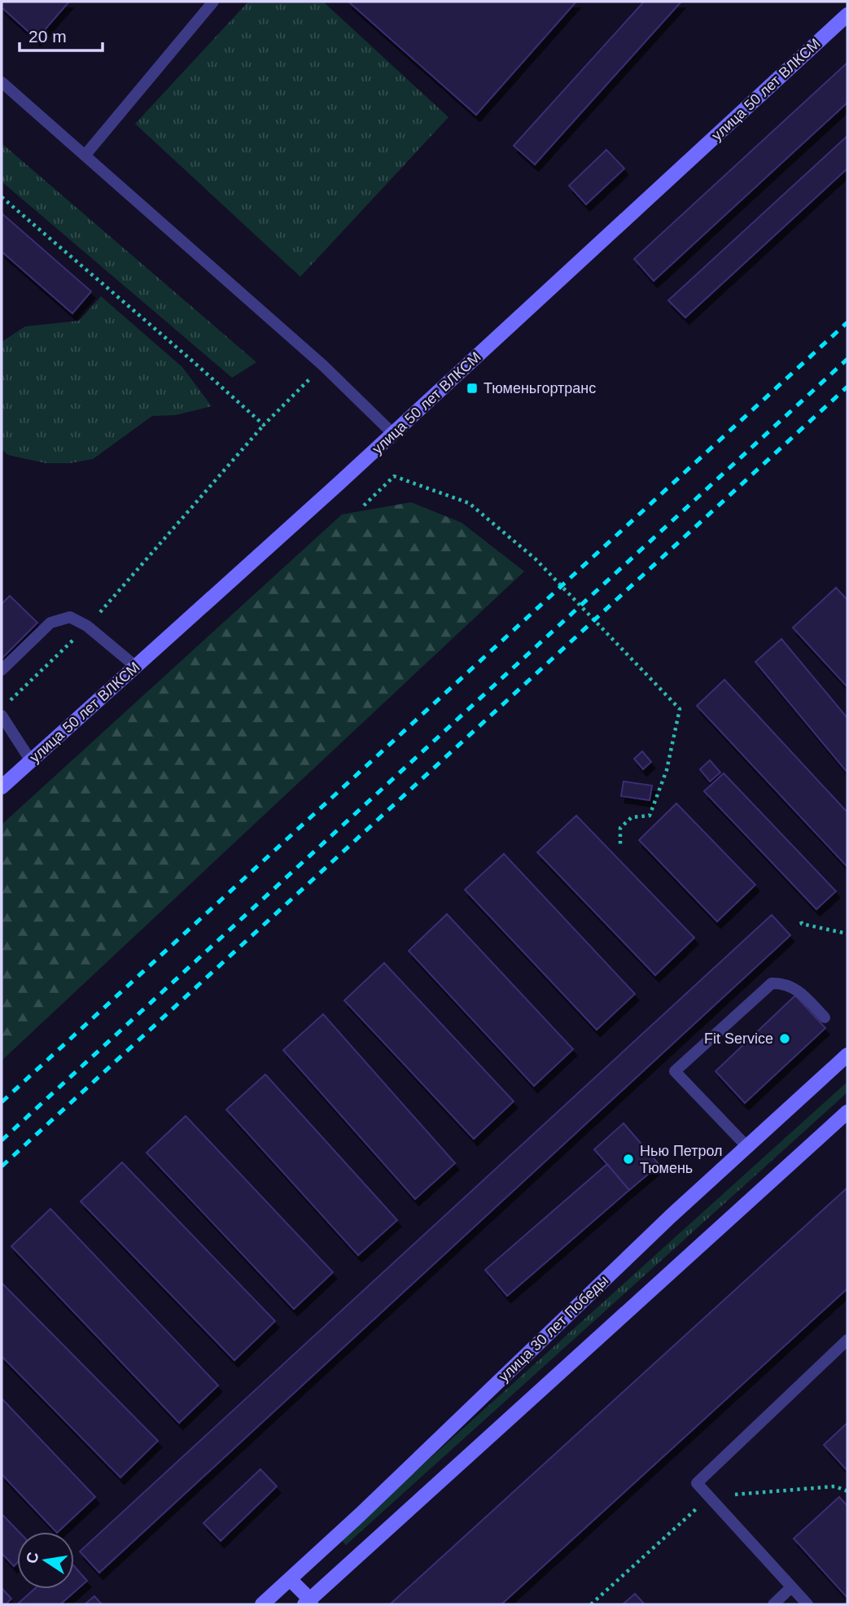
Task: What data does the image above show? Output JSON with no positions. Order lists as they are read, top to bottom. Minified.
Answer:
{"streets":{"street":["улица 50 лет ВЛКСМ","улица 30 лет Победы"]},"places":{"transit":["Тюменьгортранс"],"other":["Fit Service","Нью Петрол Тюмень"]},"scale_bar":"20 m","north":"left"}
